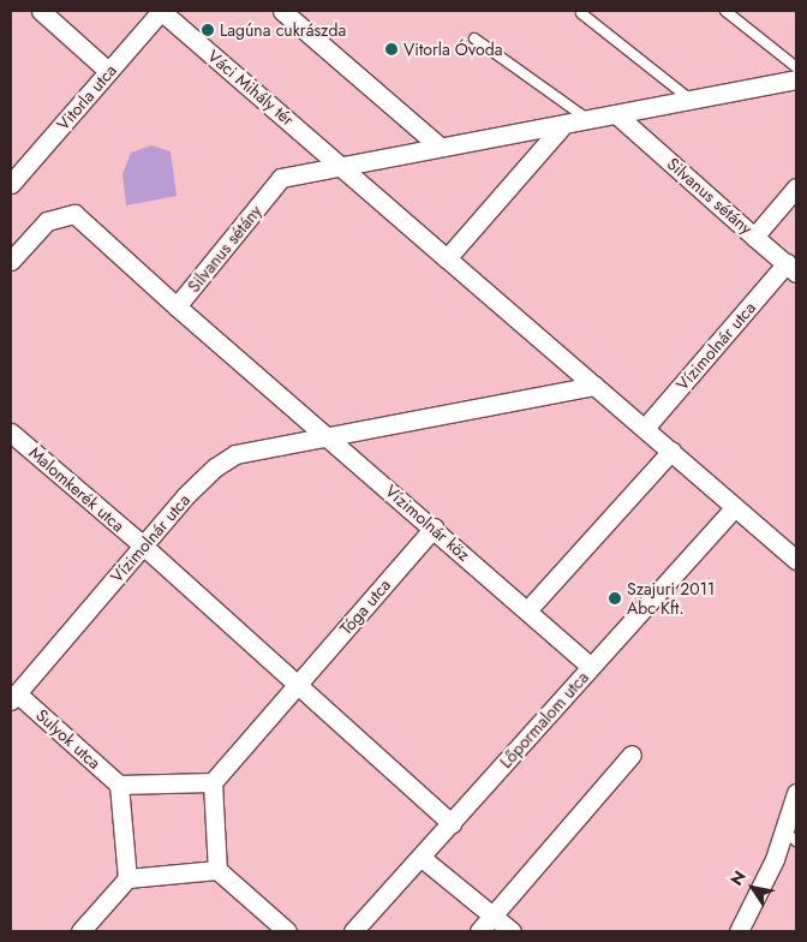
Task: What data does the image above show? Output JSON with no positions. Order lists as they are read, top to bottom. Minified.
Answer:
{"streets":{"street":["Váci Mihály tér","Vitorla utca","Silvanus sétány","Vízimolnár utca","Malomkerék utca","Vízimolnár köz","Tóga utca","Lőpormalom utca","Sulyok utca"]},"crossings":[["Váci Mihály tér","Vitorla utca"],["Váci Mihály tér","Silvanus sétány"],["Vízimolnár utca","Malomkerék utca"],["Vízimolnár utca","Vízimolnár köz"],["Vízimolnár utca","Sulyok utca"],["Vízimolnár köz","Tóga utca"],["Vízimolnár köz","Lőpormalom utca"]],"places":["Lagúna cukrászda","Vitorla Óvoda","Szajuri 2011 Abc Kft."],"north":"top left"}
